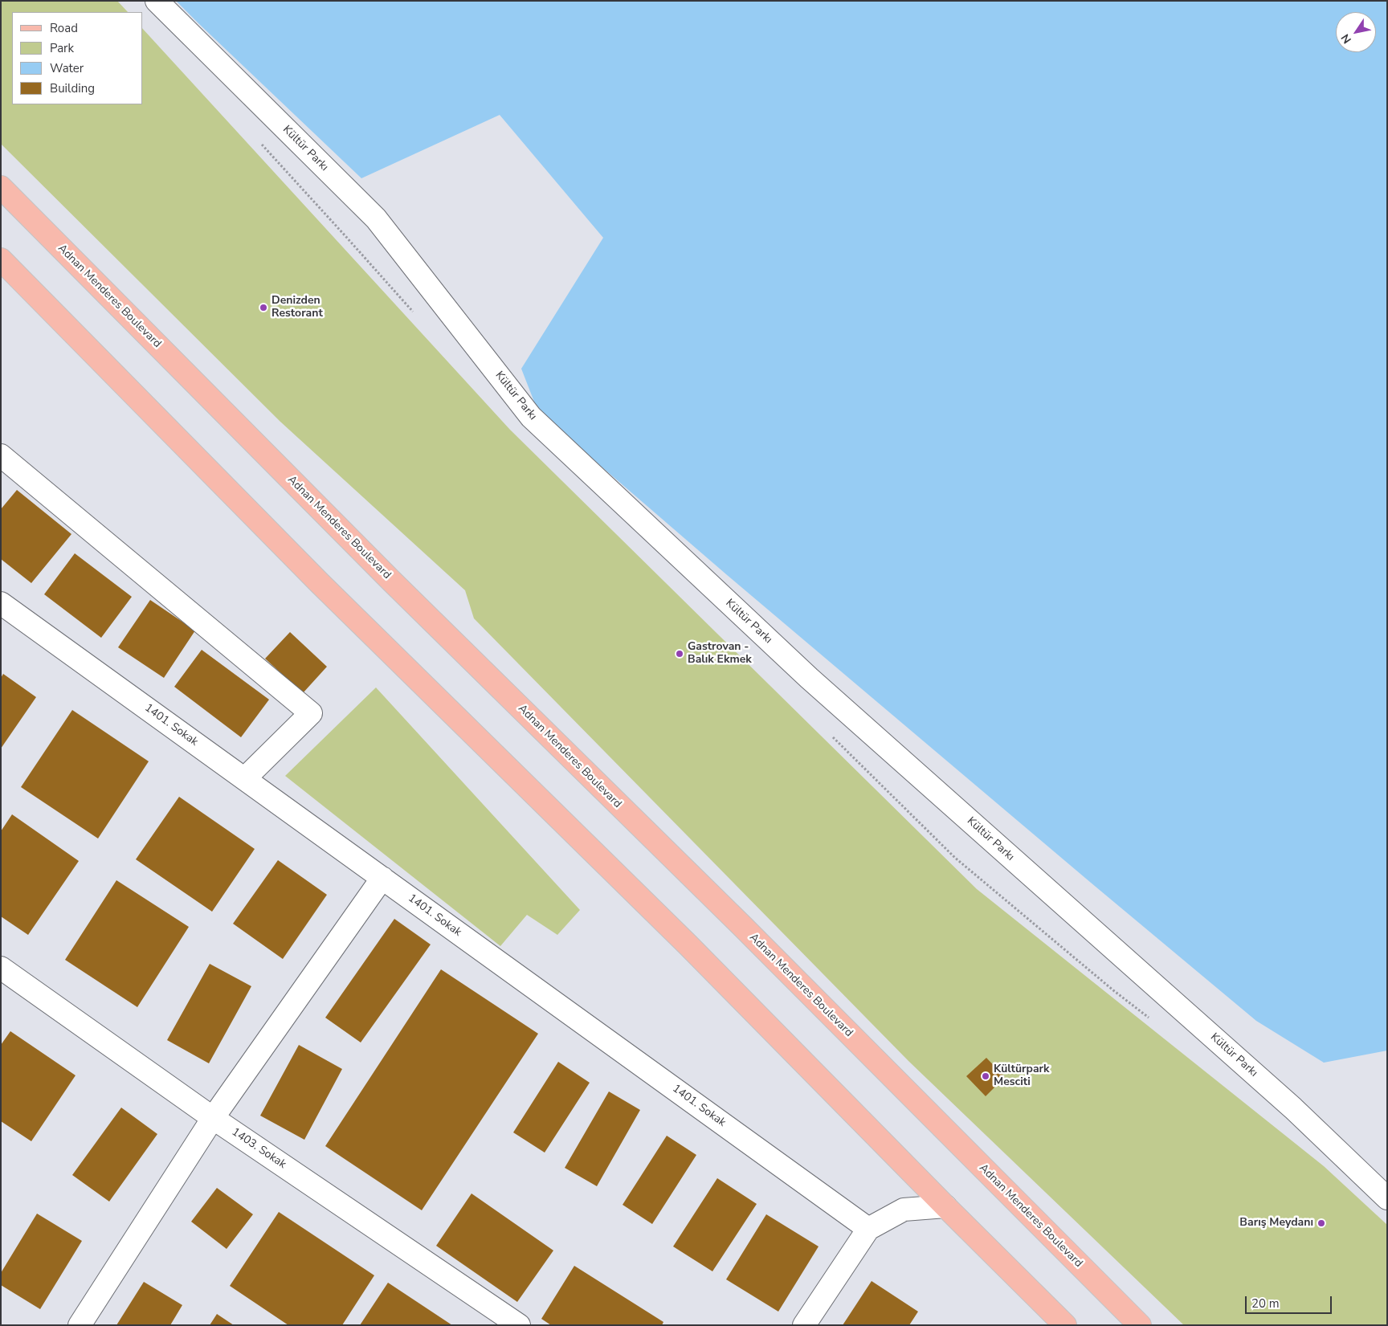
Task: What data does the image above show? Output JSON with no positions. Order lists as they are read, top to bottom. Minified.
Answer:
{"streets":{"main road":["Adnan Menderes Boulevard"],"street":["Kültür Parkı","1401. Sokak","1403. Sokak"]},"places":["Denizden Restorant","Gastrovan - Balık Ekmek","Kültürpark Mesciti","Barış Meydanı"],"legend":["Road","Park","Water","Building"],"scale_bar":"20 m","north":"bottom left"}
